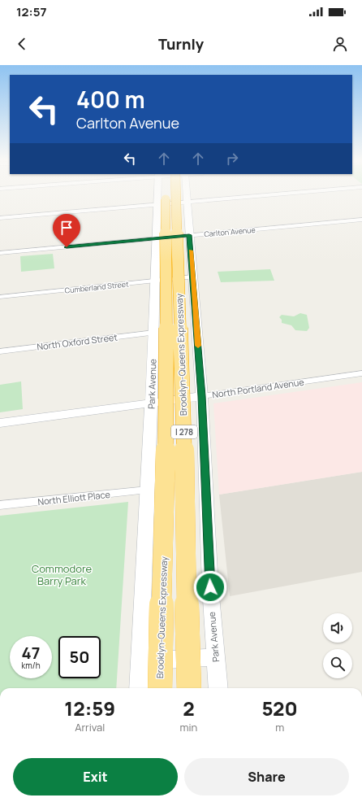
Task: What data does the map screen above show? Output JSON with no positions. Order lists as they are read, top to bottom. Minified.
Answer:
{"streets":{"highway":["Brooklyn-Queens Expressway","I 278"],"main road":["Park Avenue","North Portland Avenue"],"street":["Carlton Avenue","Cumberland Street","North Oxford Street","North Elliott Place"]},"crossings":[["Carlton Avenue","Park Avenue"],["Cumberland Street","Park Avenue"],["North Oxford Street","Park Avenue"],["Park Avenue","North Portland Avenue"],["Park Avenue","North Elliott Place"]],"parks":["Commodore Barry Park"],"page":{"status":"12:57","header":"Turnly","turn":["400 m","Carlton Avenue"],"speed":"47 km/h","limit":"50","eta":["12:59","Arrival","2","min","520","m"],"buttons":["Exit","Share"]}}
